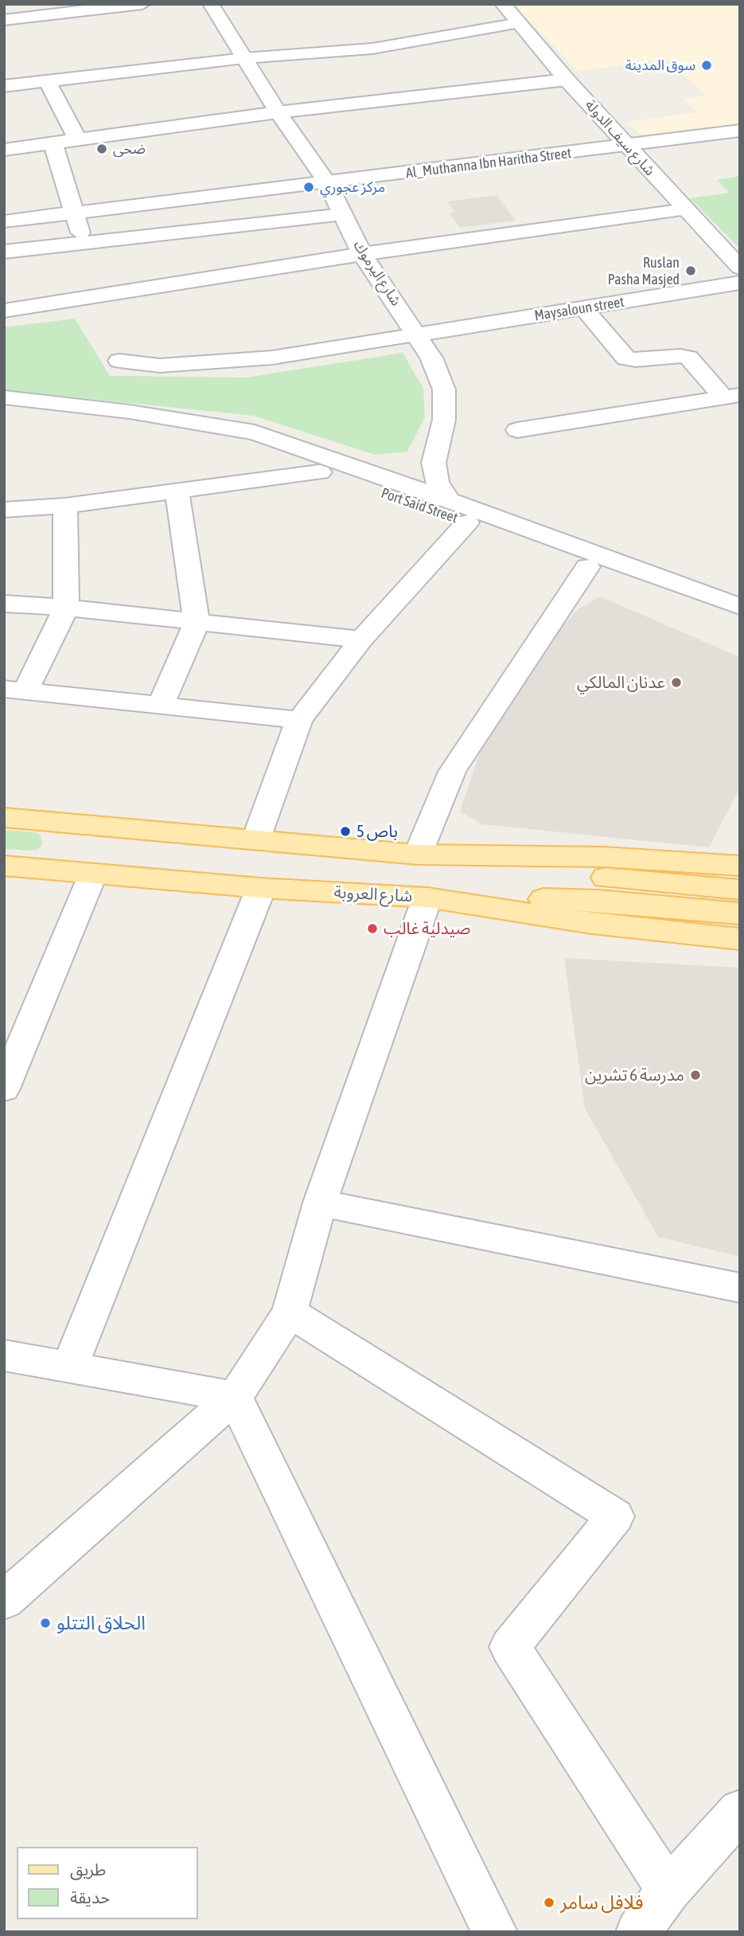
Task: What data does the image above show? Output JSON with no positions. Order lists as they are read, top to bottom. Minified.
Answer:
{"streets":{"main road":["شارع العروبة"],"street":["شارع سيف الدولة","Al_Muthanna Ibn Haritha Street","شارع اليرموك","Maysaloun street","Port Said Street"]},"crossings":[["شارع سيف الدولة","Al_Muthanna Ibn Haritha Street"],["Al_Muthanna Ibn Haritha Street","شارع اليرموك"],["شارع اليرموك","Maysaloun street"]],"places":["سوق المدينة","ضحى","مركز عجوري","Ruslan Pasha Masjed","عدنان المالكي","باص 5","صيدلية غالب","مدرسة 6 تشرين","الحلاق التتلو","فلافل سامر"],"legend":["طريق","حديقة"]}
